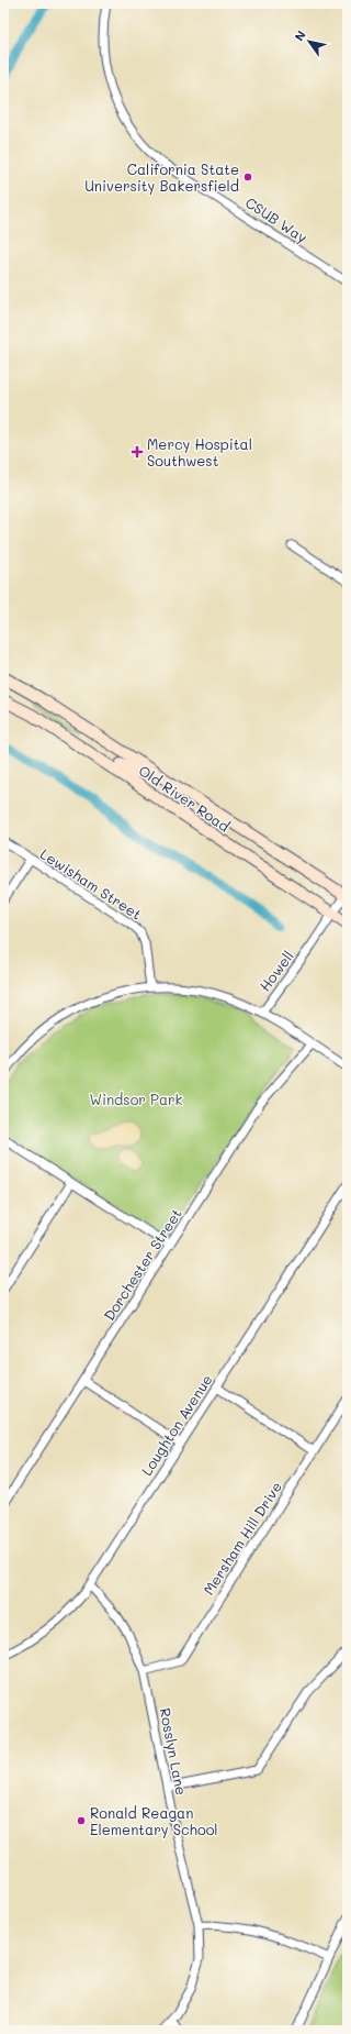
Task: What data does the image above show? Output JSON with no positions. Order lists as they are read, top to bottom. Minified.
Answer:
{"streets":{"main road":["Old River Road"],"street":["CSUB Way","Lewisham Street","Howell","Dorchester Street","Loughton Avenue","Mersham Hill Drive","Rosslyn Lane"]},"crossings":[["Old River Road","Howell"],["Loughton Avenue","Rosslyn Lane"],["Mersham Hill Drive","Rosslyn Lane"]],"parks":["Windsor Park"],"places":{"other":["California State University Bakersfield","Ronald Reagan Elementary School"],"health":["Mercy Hospital Southwest"]},"north":"top left"}
